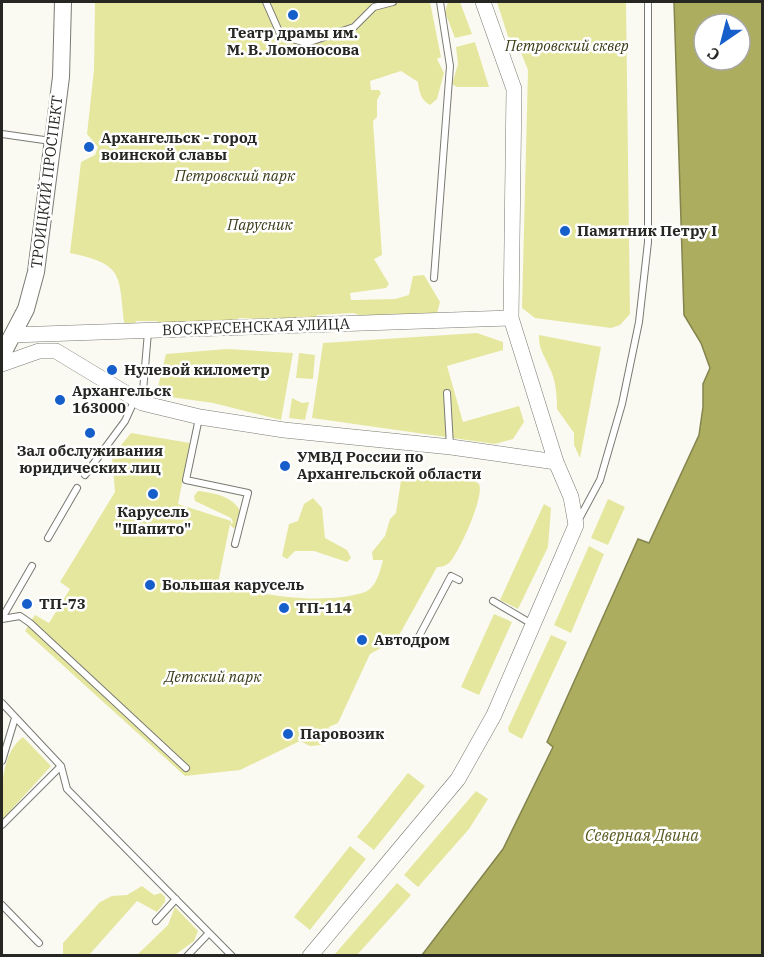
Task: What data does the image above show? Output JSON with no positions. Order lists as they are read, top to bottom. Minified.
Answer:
{"streets":{"main road":["ТРОИЦКИЙ ПРОСПЕКТ"],"street":["ВОСКРЕСЕНСКАЯ УЛИЦА"]},"crossings":[["ТРОИЦКИЙ ПРОСПЕКТ","ВОСКРЕСЕНСКАЯ УЛИЦА"]],"water":["Северная Двина"],"parks":["Петровский сквер","Петровский парк","Парусник","Детский парк"],"places":["Театр драмы им. М. В. Ломоносова","Архангельск - город воинской славы","Памятник Петру I","Нулевой километр","Архангельск 163000","Зал обслуживания юридических лиц","УМВД России по Архангельской области","Карусель \"Шапито\"","Большая карусель","ТП-73","ТП-114","Автодром","Паровозик"],"north":"bottom left"}
